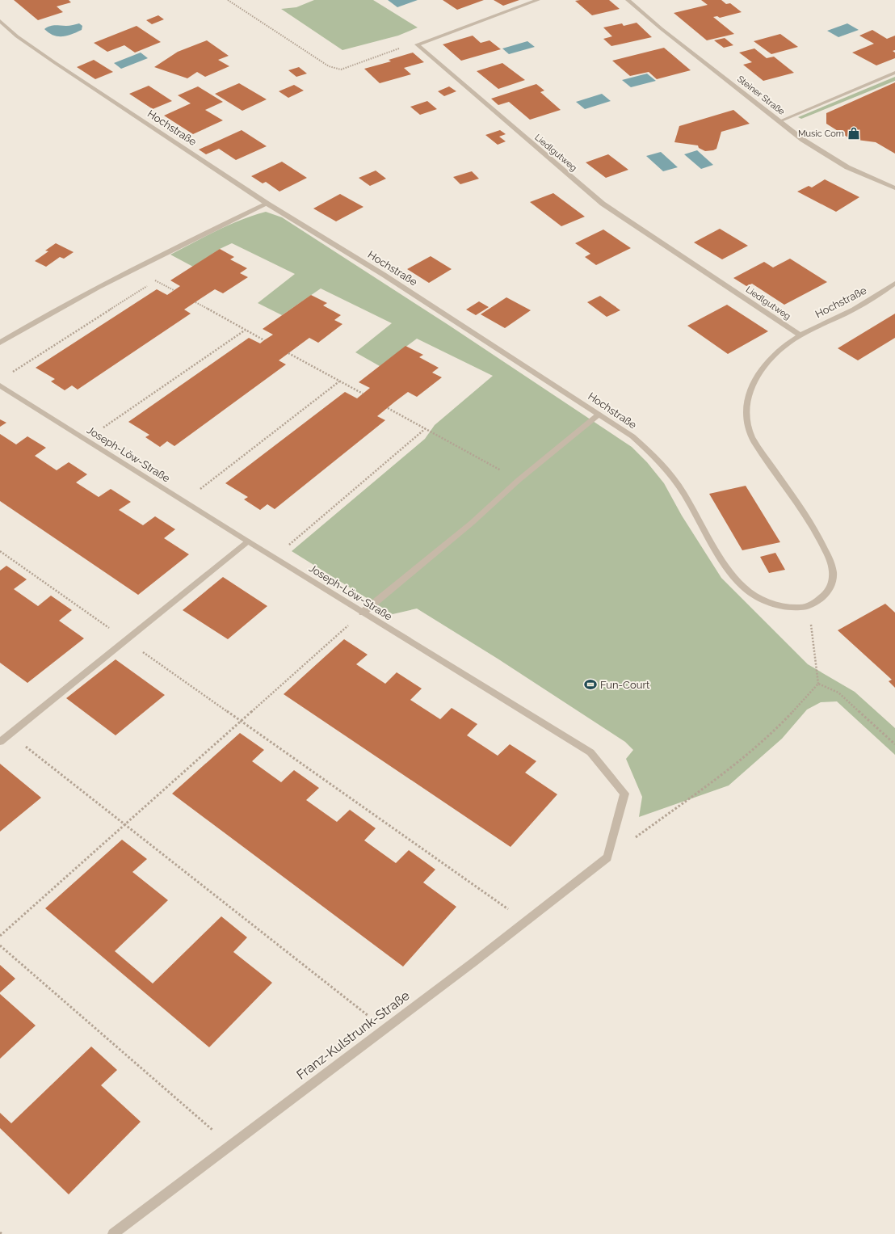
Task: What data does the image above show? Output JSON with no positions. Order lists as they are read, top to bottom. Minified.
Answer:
{"streets":{"street":["Steiner Straße","Hochstraße","Liedlgutweg","Joseph-Löw-Straße","Franz-Kulstrunk-Straße"]},"crossings":[["Hochstraße","Liedlgutweg"],["Joseph-Löw-Straße","Franz-Kulstrunk-Straße"]],"places":{"shop":["Music Corn"],"sports":["Fun-Court"]}}
